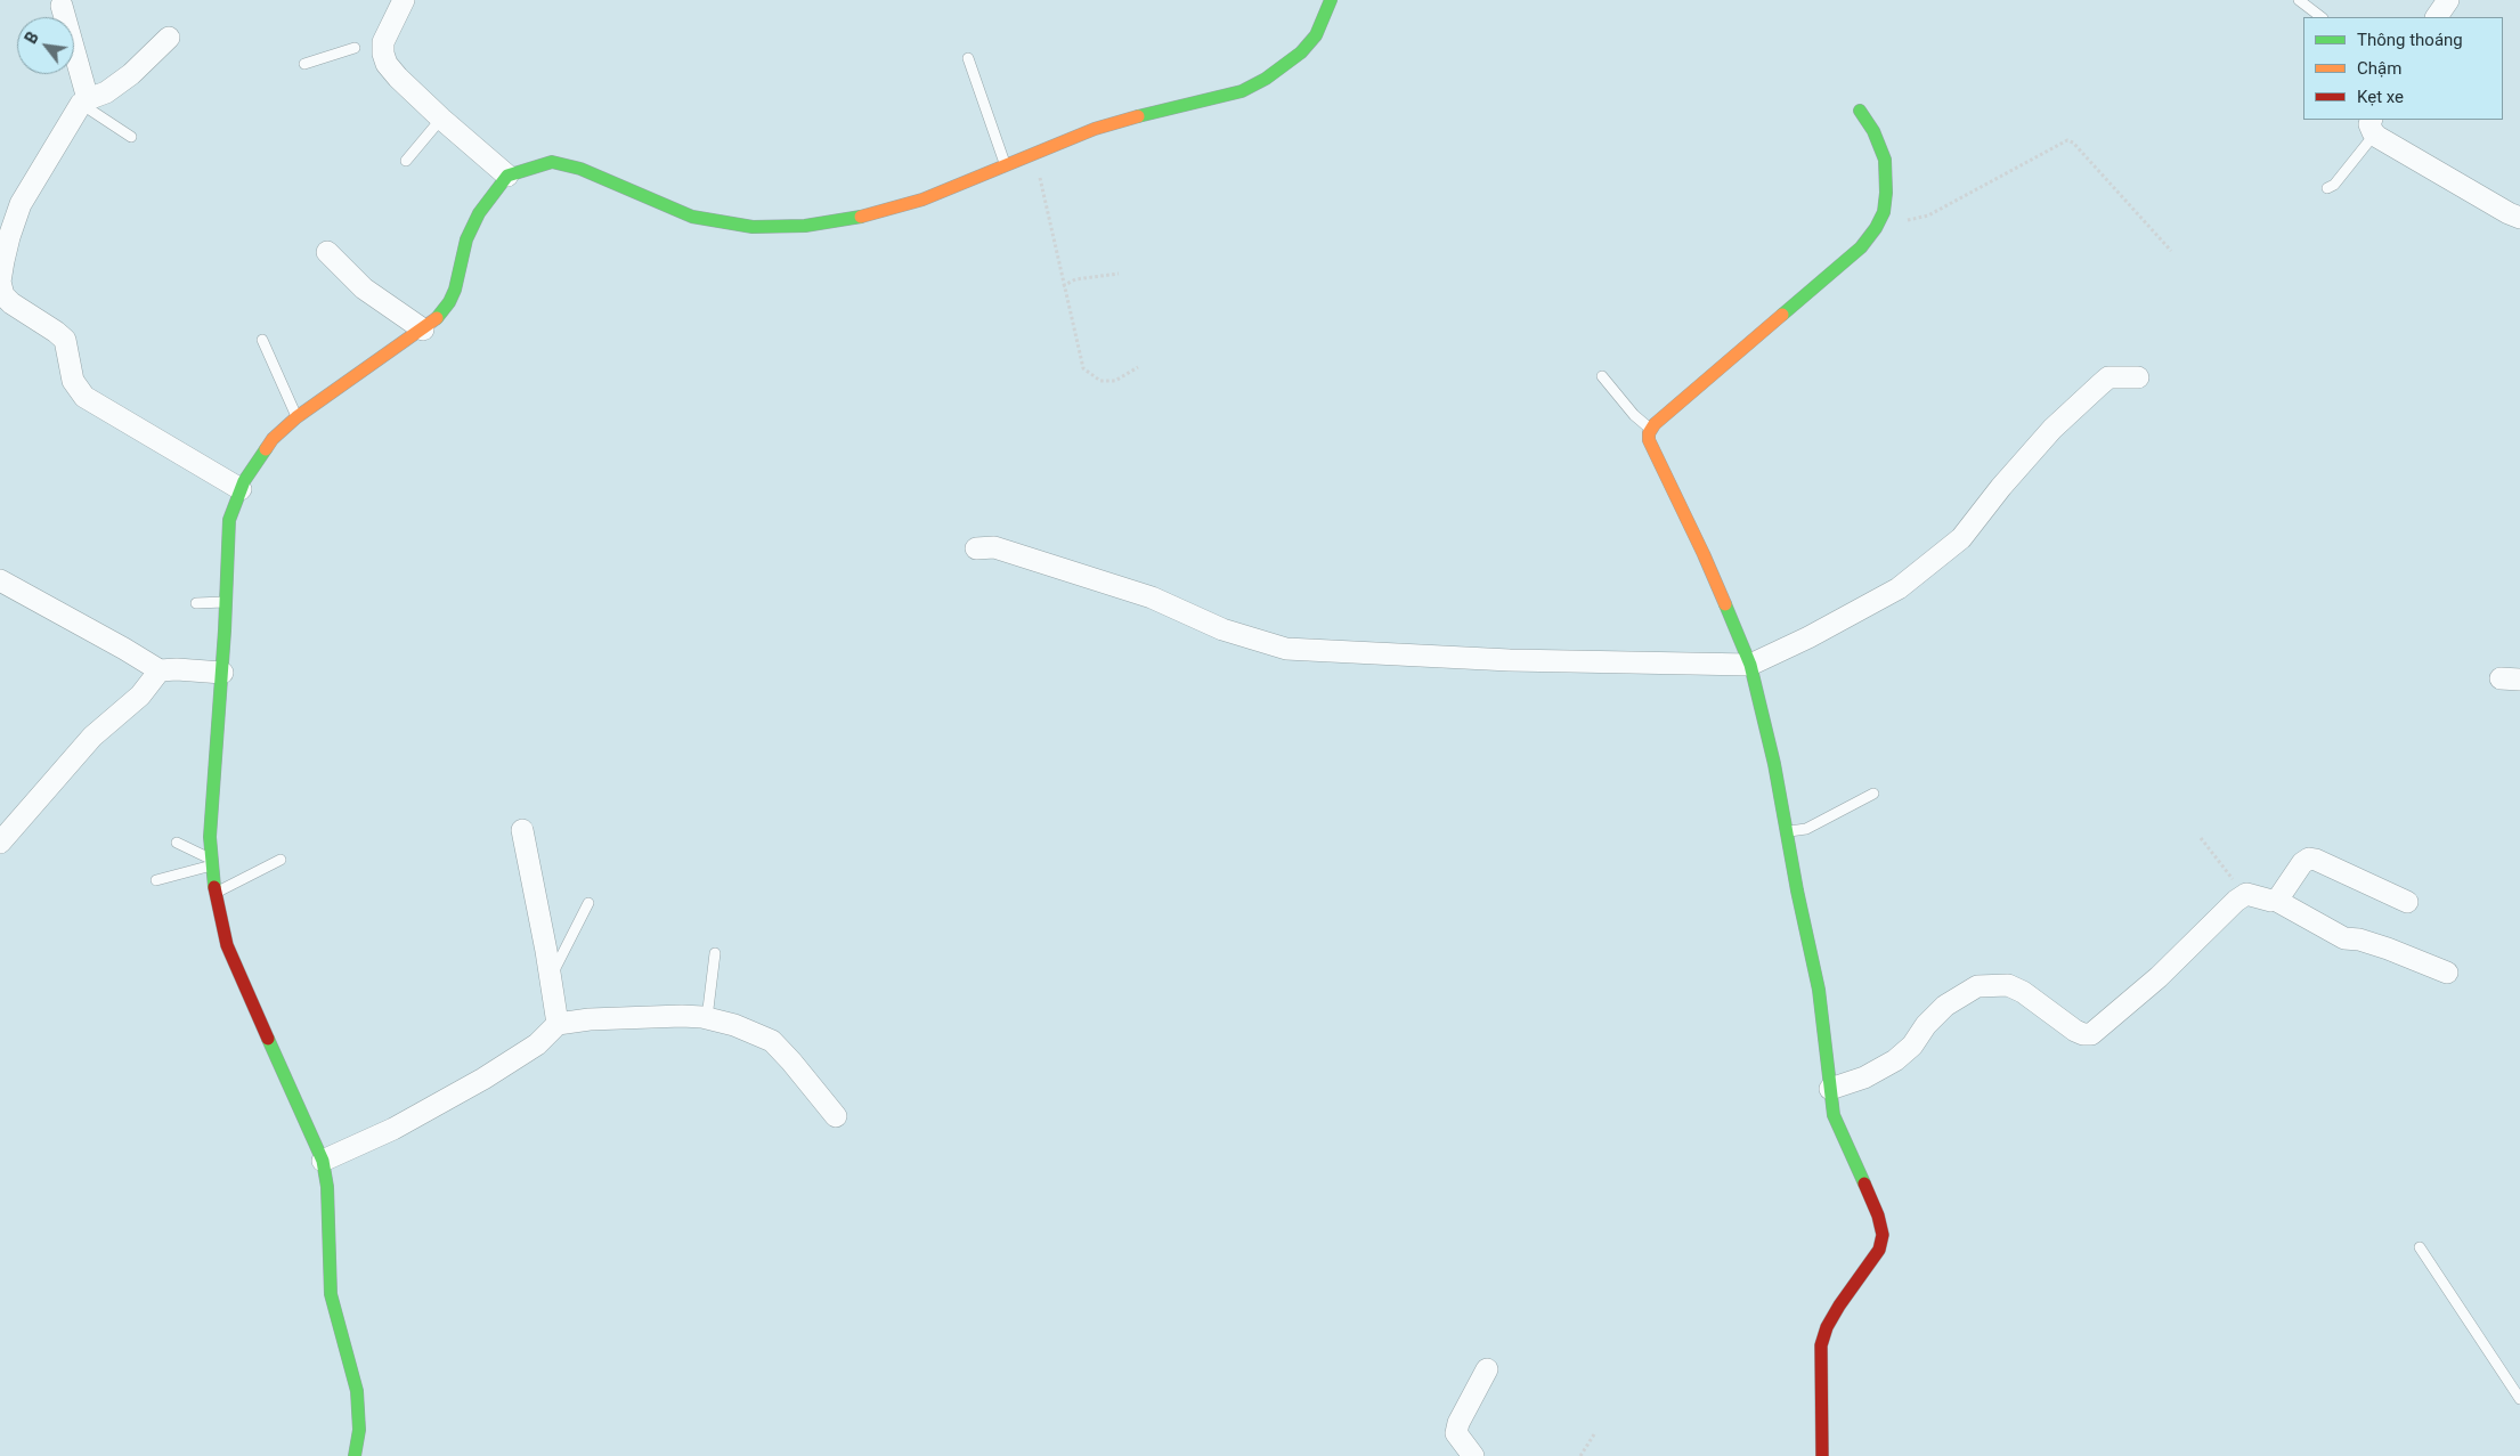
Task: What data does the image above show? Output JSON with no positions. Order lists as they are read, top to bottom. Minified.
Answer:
{"legend":["Thông thoáng","Chậm","Kẹt xe"],"north":"top left"}
